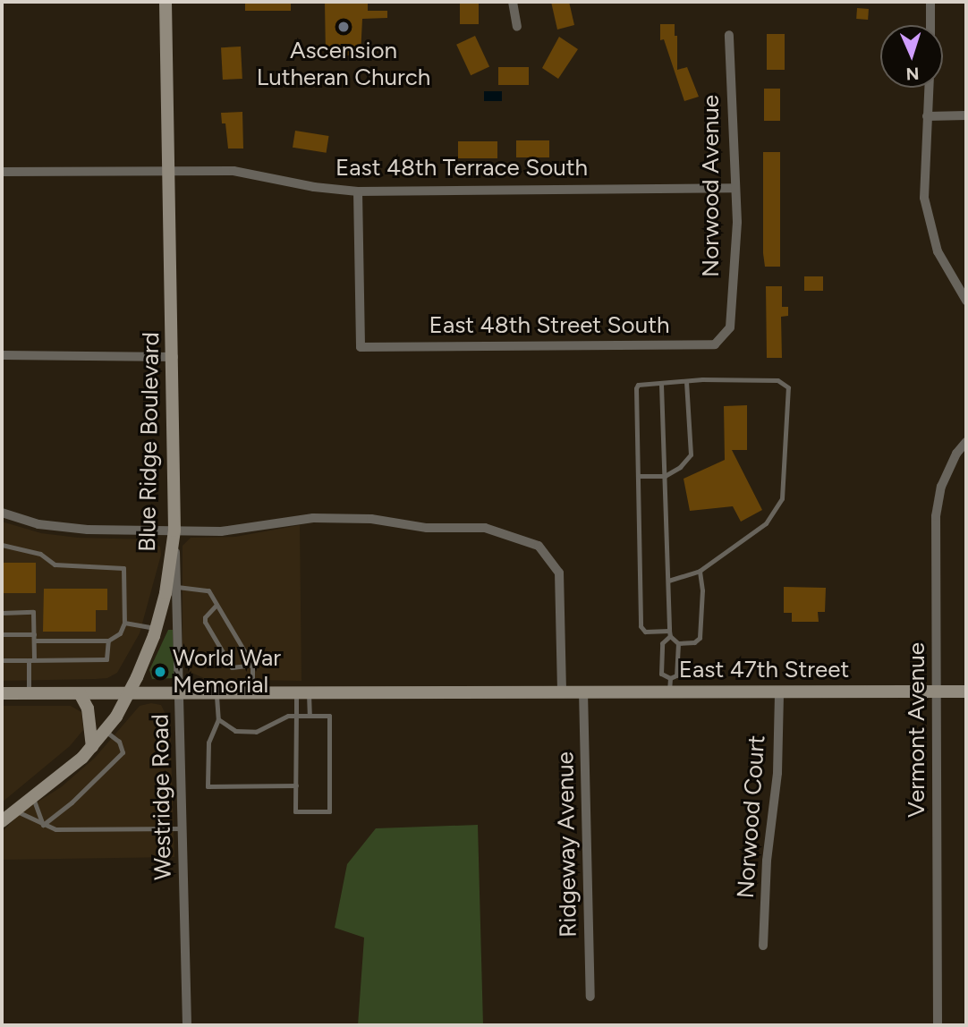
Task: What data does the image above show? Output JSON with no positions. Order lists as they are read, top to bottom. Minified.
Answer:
{"streets":{"main road":["Blue Ridge Boulevard","East 47th Street"],"street":["East 48th Terrace South","Norwood Avenue","East 48th Street South","Vermont Avenue","Westridge Road","Norwood Court","Ridgeway Avenue"]},"crossings":[["East 48th Terrace South","Norwood Avenue"],["East 48th Terrace South","East 48th Street South"],["East 48th Terrace South","Blue Ridge Boulevard"],["Norwood Avenue","East 48th Street South"],["Blue Ridge Boulevard","East 47th Street"],["Blue Ridge Boulevard","Westridge Road"],["East 47th Street","Vermont Avenue"],["East 47th Street","Westridge Road"],["East 47th Street","Norwood Court"],["East 47th Street","Ridgeway Avenue"]],"places":["Ascension Lutheran Church","World War Memorial"],"north":"bottom"}
